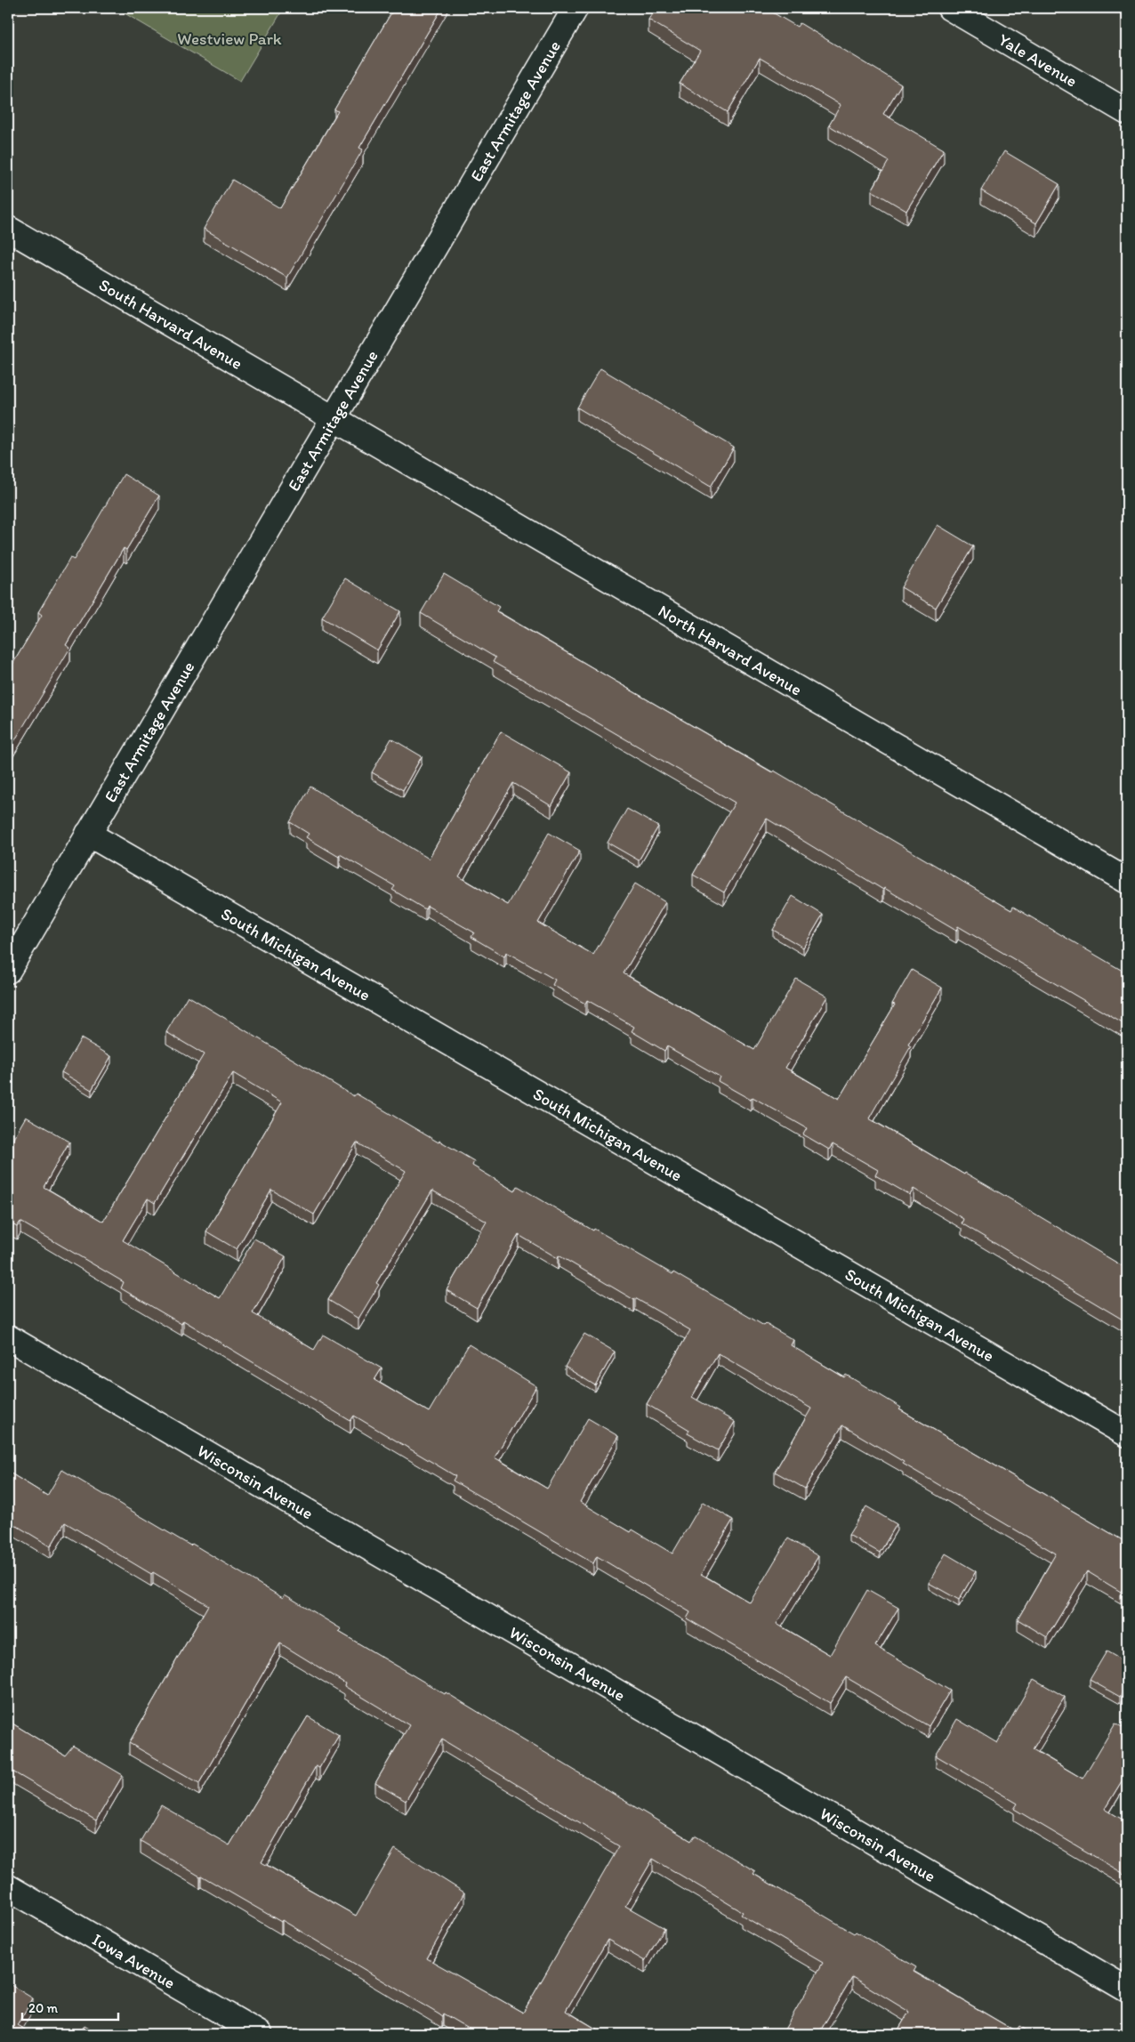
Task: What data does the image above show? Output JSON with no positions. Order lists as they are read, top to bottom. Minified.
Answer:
{"streets":{"street":["Yale Avenue","East Armitage Avenue","South Harvard Avenue","North Harvard Avenue","South Michigan Avenue","Wisconsin Avenue","Iowa Avenue"]},"crossings":[["East Armitage Avenue","South Harvard Avenue"],["East Armitage Avenue","North Harvard Avenue"],["East Armitage Avenue","South Michigan Avenue"],["South Harvard Avenue","North Harvard Avenue"]],"parks":["Westview Park"],"scale_bar":"20 m"}
